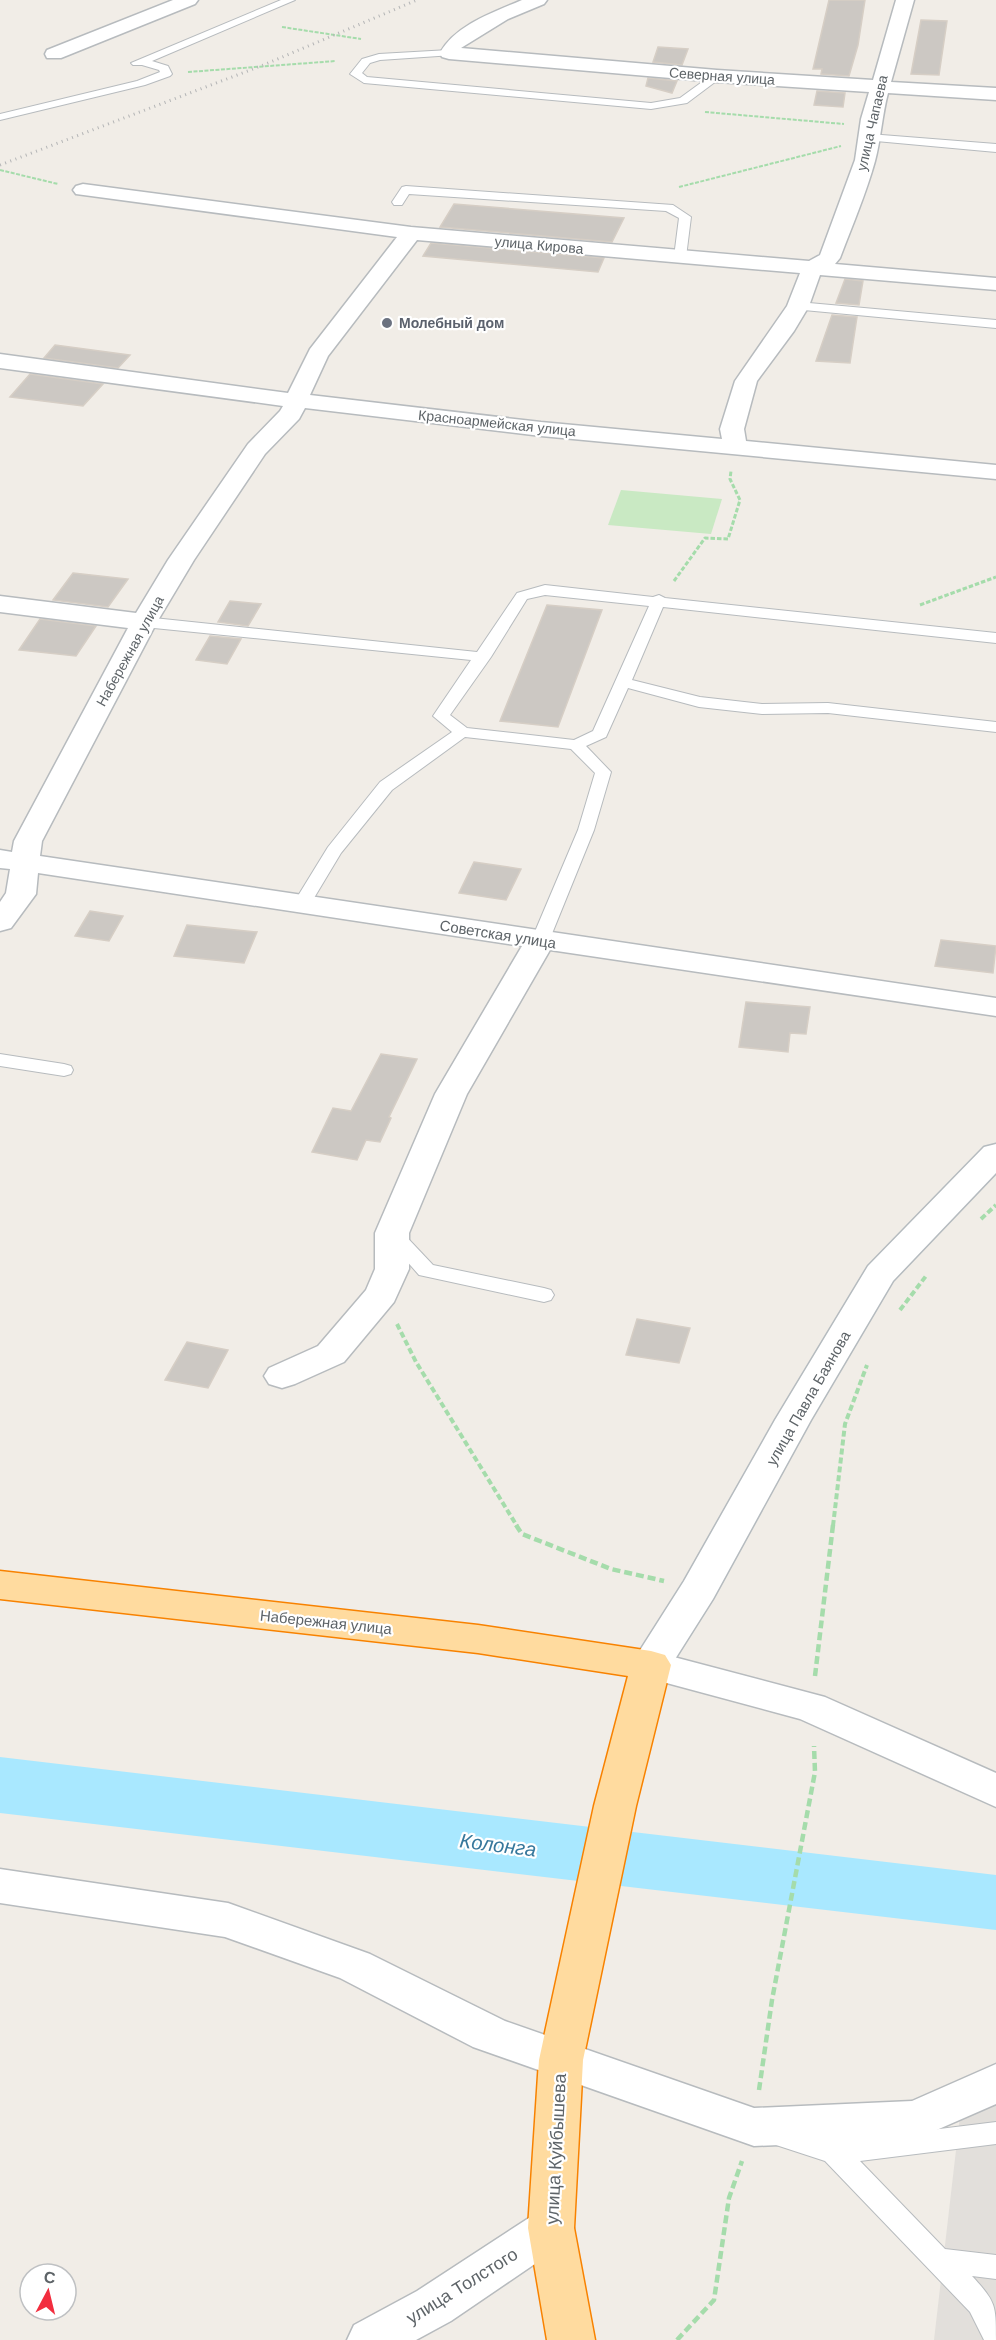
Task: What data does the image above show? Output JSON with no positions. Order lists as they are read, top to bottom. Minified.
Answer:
{"streets":{"highway":["Набережная улица","улица Куйбышева"],"street":["Северная улица","улица Чапаева","улица Кирова","Красноармейская улица","Советская улица","улица Павла Баянова","улица Толстого"]},"crossings":[["Северная улица","улица Чапаева"],["улица Чапаева","улица Кирова"],["улица Кирова","Набережная улица"],["Красноармейская улица","Набережная улица"],["Набережная улица","Советская улица"],["Набережная улица","улица Павла Баянова"],["Набережная улица","улица Куйбышева"],["улица Павла Баянова","улица Куйбышева"],["улица Куйбышева","улица Толстого"]],"water":["Колонга"],"places":["Молебный дом"],"north":"top"}
